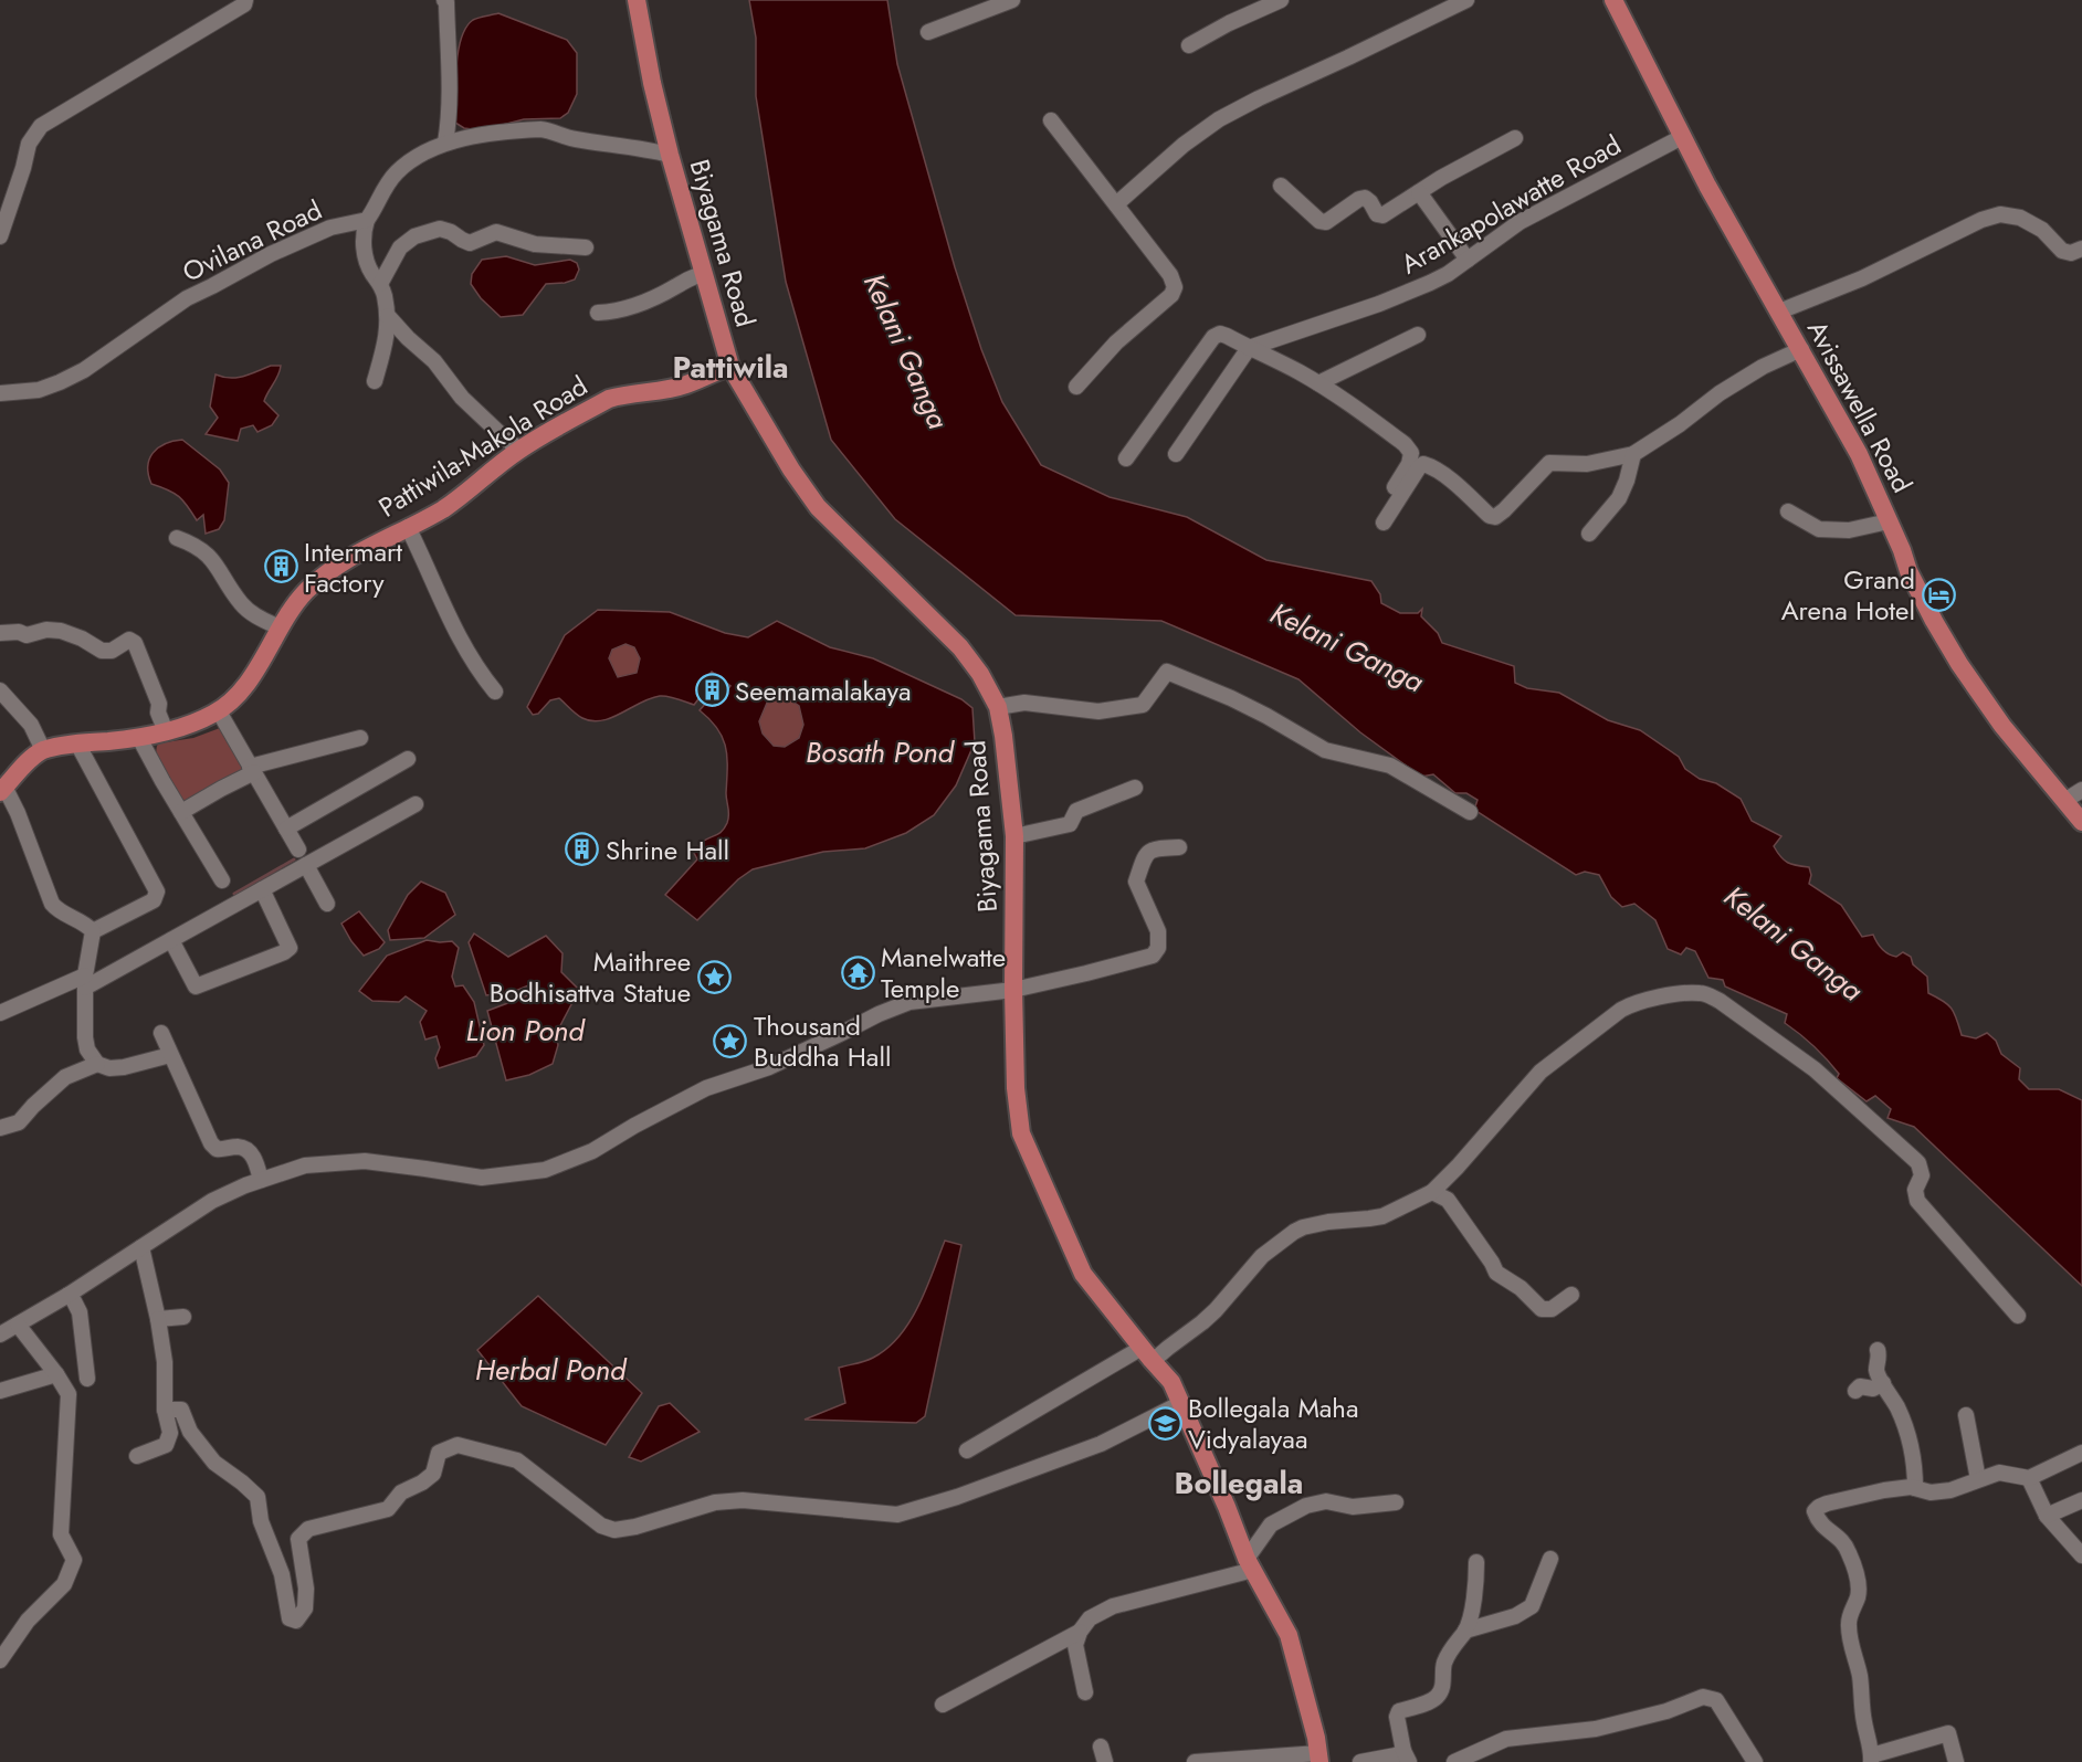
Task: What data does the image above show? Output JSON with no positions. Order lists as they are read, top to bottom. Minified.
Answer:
{"streets":{"main road":["Biyagama Road","Avissawella Road","Pattiwila-Makola Road"],"street":["Arankapolawatte Road","Ovilana Road"]},"crossings":[["Arankapolawatte Road","Avissawella Road"],["Biyagama Road","Pattiwila-Makola Road"]],"districts":["Pattiwila","Bollegala"],"water":["Kelani Ganga","Bosath Pond","Lion Pond","Herbal Pond"],"places":{"building":["Intermart Factory","Seemamalakaya","Shrine Hall"],"hotel":["Grand Arena Hotel"],"temple":["Manelwatte Temple"],"place":["Maithree Bodhisattva Statue","Thousand Buddha Hall"],"school or university":["Bollegala Maha Vidyalayaa"]}}
